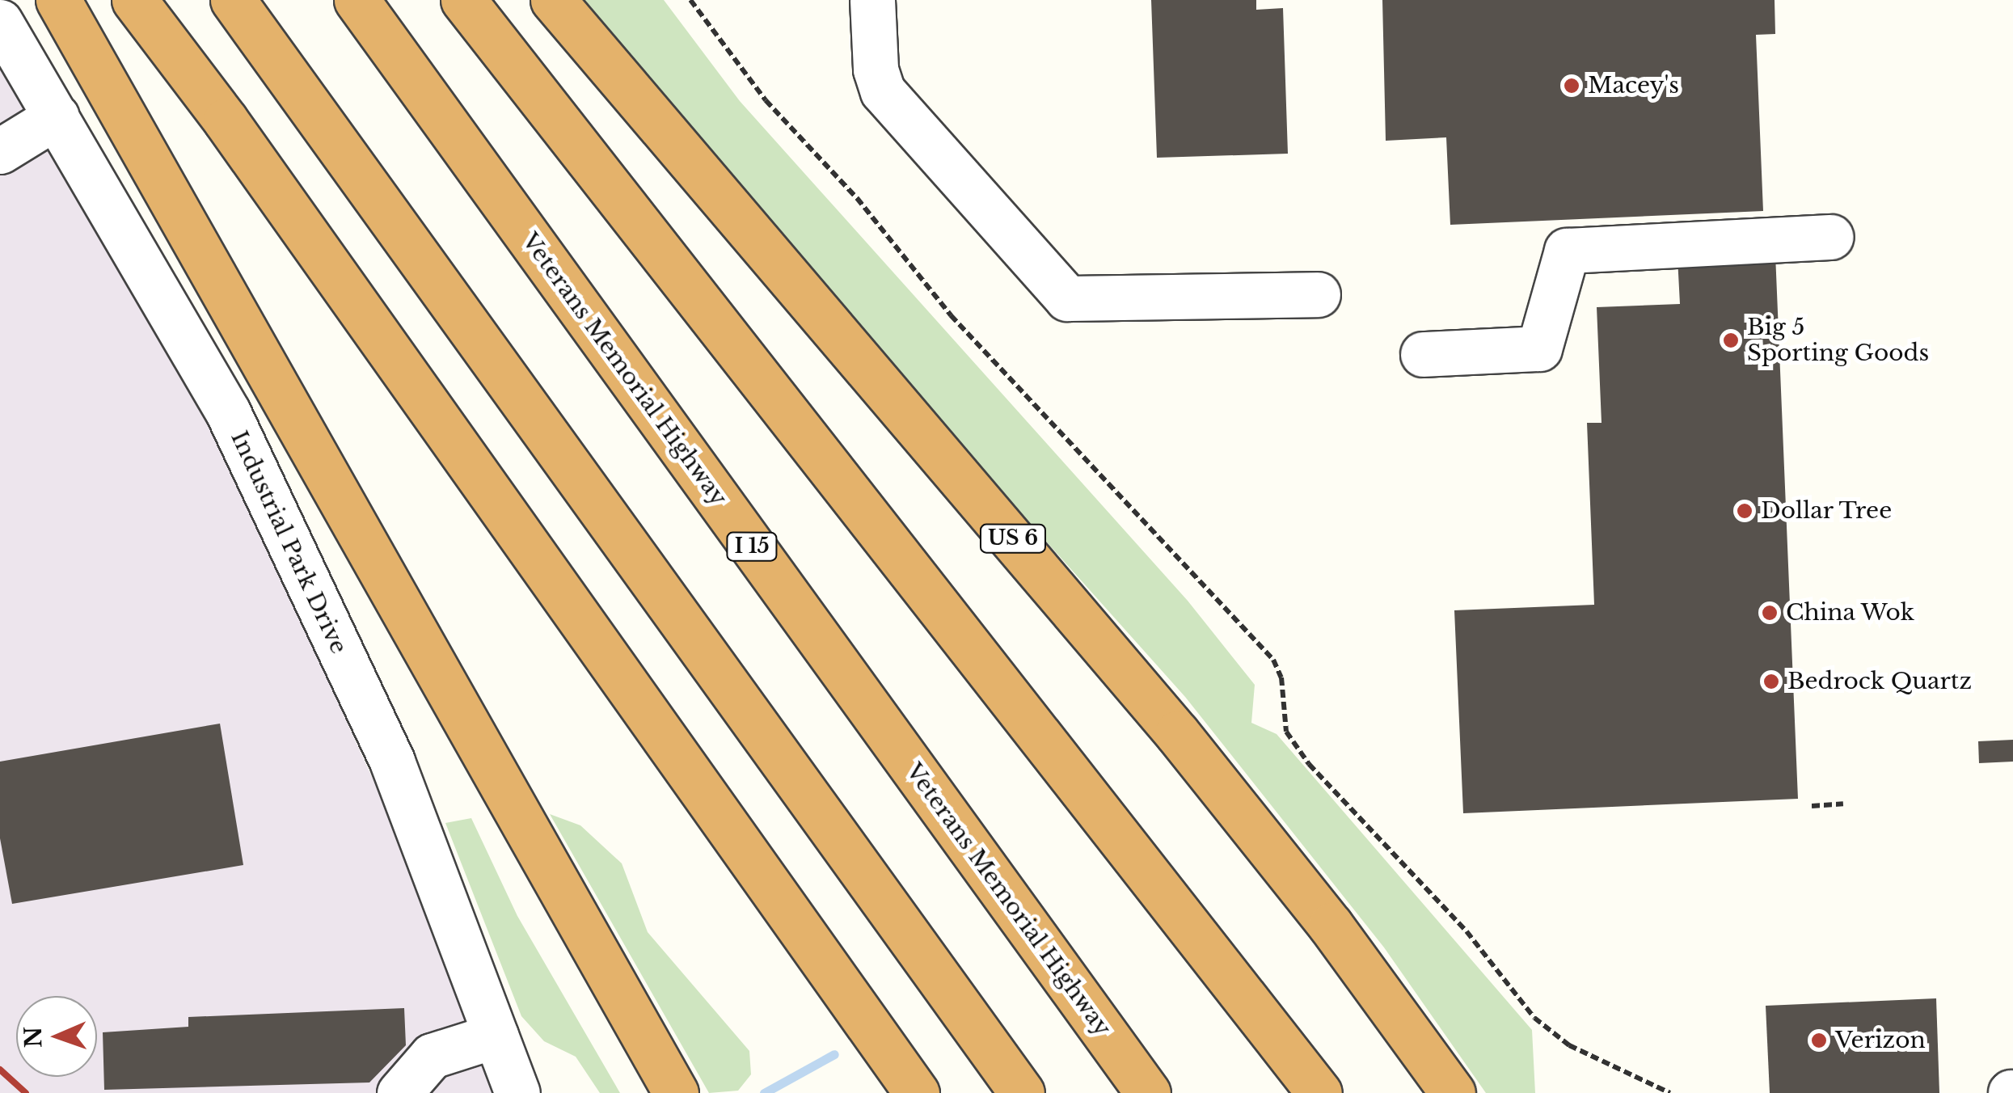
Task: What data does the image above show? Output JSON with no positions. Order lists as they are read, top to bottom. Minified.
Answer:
{"streets":{"highway":["Veterans Memorial Highway","US 6","I 15"],"street":["Industrial Park Drive"]},"places":["Macey's","Big 5 Sporting Goods","Dollar Tree","China Wok","Bedrock Quartz","Verizon"],"north":"left"}
